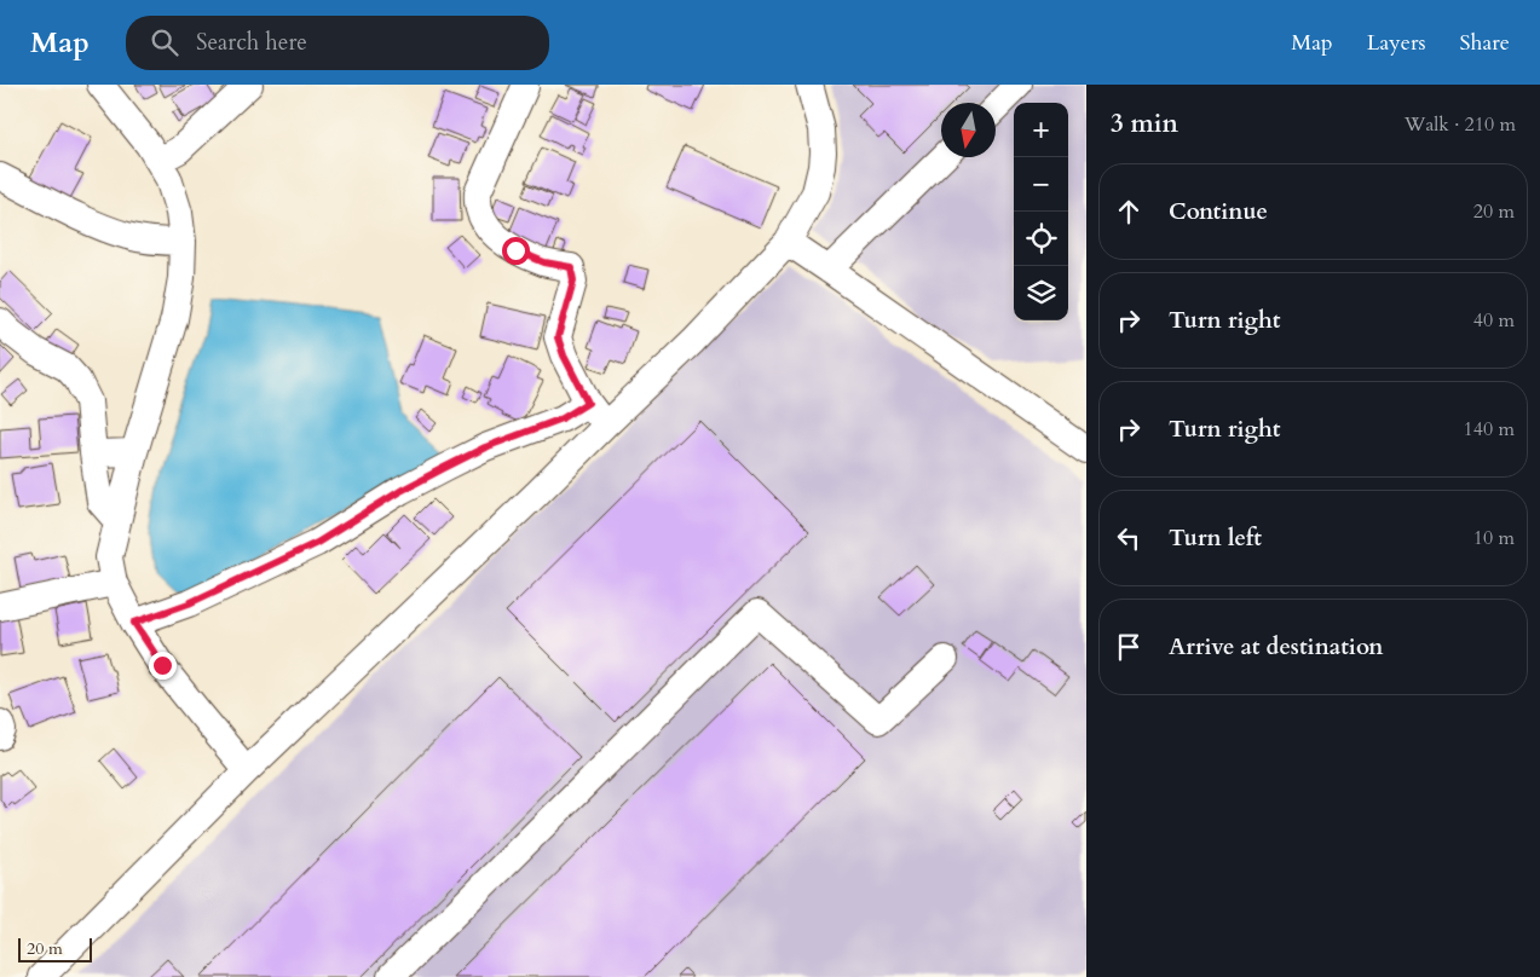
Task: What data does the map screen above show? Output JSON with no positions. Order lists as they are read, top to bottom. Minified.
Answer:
{"scale_bar":"20 m","north":"bottom","page":{"header":"Map","search":"Search here","nav":["Map","Layers","Share"],"heading":["3 min","Walk · 210 m"],"map_buttons":["+","−"],"list":[["Continue","20 m"],["Turn right","40 m"],["Turn right","140 m"],["Turn left","10 m"],"Arrive at destination"],"scale":"20 m"}}
